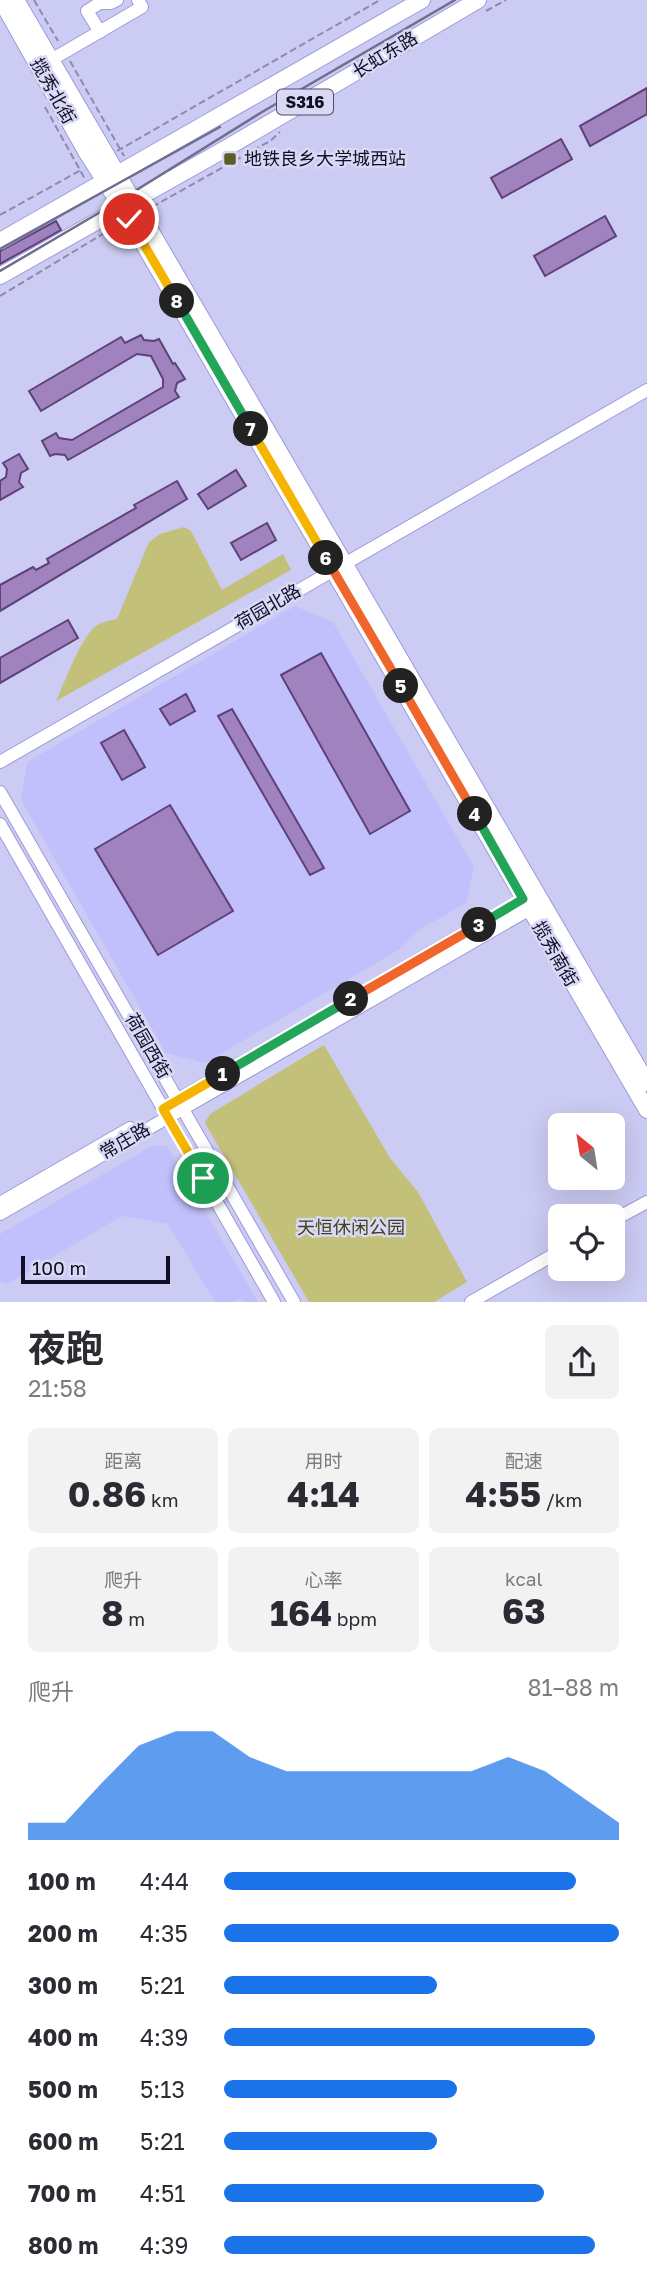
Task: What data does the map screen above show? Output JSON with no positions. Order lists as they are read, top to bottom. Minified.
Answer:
{"streets":{"main road":["长虹东路","揽秀北街","S316","揽秀南街"],"street":["荷园北路","荷园西街","常庄路"]},"crossings":[["长虹东路","揽秀北街"],["长虹东路","揽秀南街"],["揽秀北街","揽秀南街"],["荷园北路","揽秀南街"],["揽秀南街","常庄路"],["荷园西街","常庄路"]],"parks":["天恒休闲公园"],"places":{"transit":["地铁良乡大学城西站"]},"scale_bar":"100 m","north":"top left","page":{"pins":["8","7","6","5","4","3","2","1"],"scale":"100 m","heading":["夜跑","21:58"],"stats":[["距离","0.86 km"],["用时","4:14"],["配速","4:55 /km"],["爬升","8 m"],["心率","164 bpm"],["kcal","63"]],"chart":["爬升","81–88 m"],"list":[{"name":"100 m","note":"4:44"},{"name":"200 m","note":"4:35"},{"name":"300 m","note":"5:21"},{"name":"400 m","note":"4:39"},{"name":"500 m","note":"5:13"},{"name":"600 m","note":"5:21"},{"name":"700 m","note":"4:51"},{"name":"800 m","note":"4:39"}]}}
